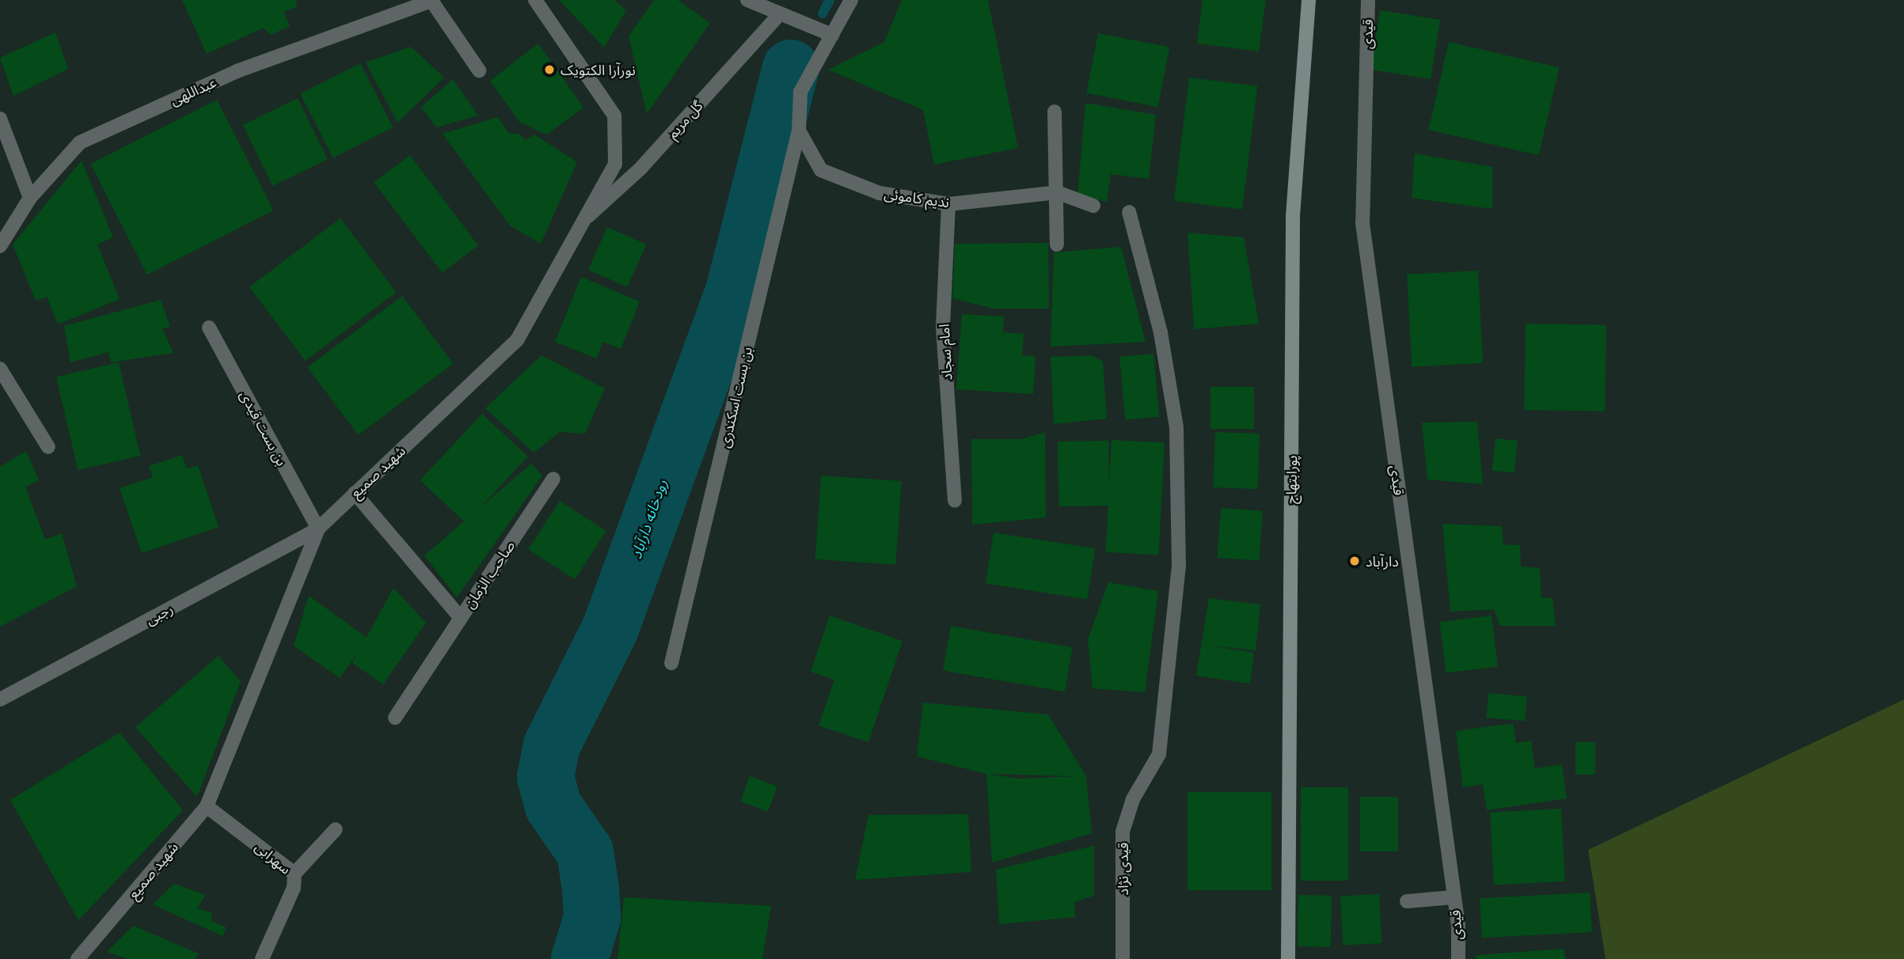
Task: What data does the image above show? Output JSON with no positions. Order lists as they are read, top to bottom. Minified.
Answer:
{"streets":{"main road":["پورابتهاج"],"street":["قیدی","عبداللهی","گل مریم","ندیم کاموئی","امام سجاد","بن بست اسکندری","بن بست قیدی","شهید صمیع","صاحب الزمان","رجبی","سهرابی","قیدی نژاد"]},"crossings":[["گل مریم","شهید صمیع"],["ندیم کاموئی","امام سجاد"],["ندیم کاموئی","بن بست اسکندری"],["بن بست قیدی","شهید صمیع"],["بن بست قیدی","رجبی"],["شهید صمیع","صاحب الزمان"],["شهید صمیع","رجبی"],["شهید صمیع","سهرابی"]],"water":["رودخانه دارآباد"],"places":["نورآرا الکتویک","دارآباد"]}
